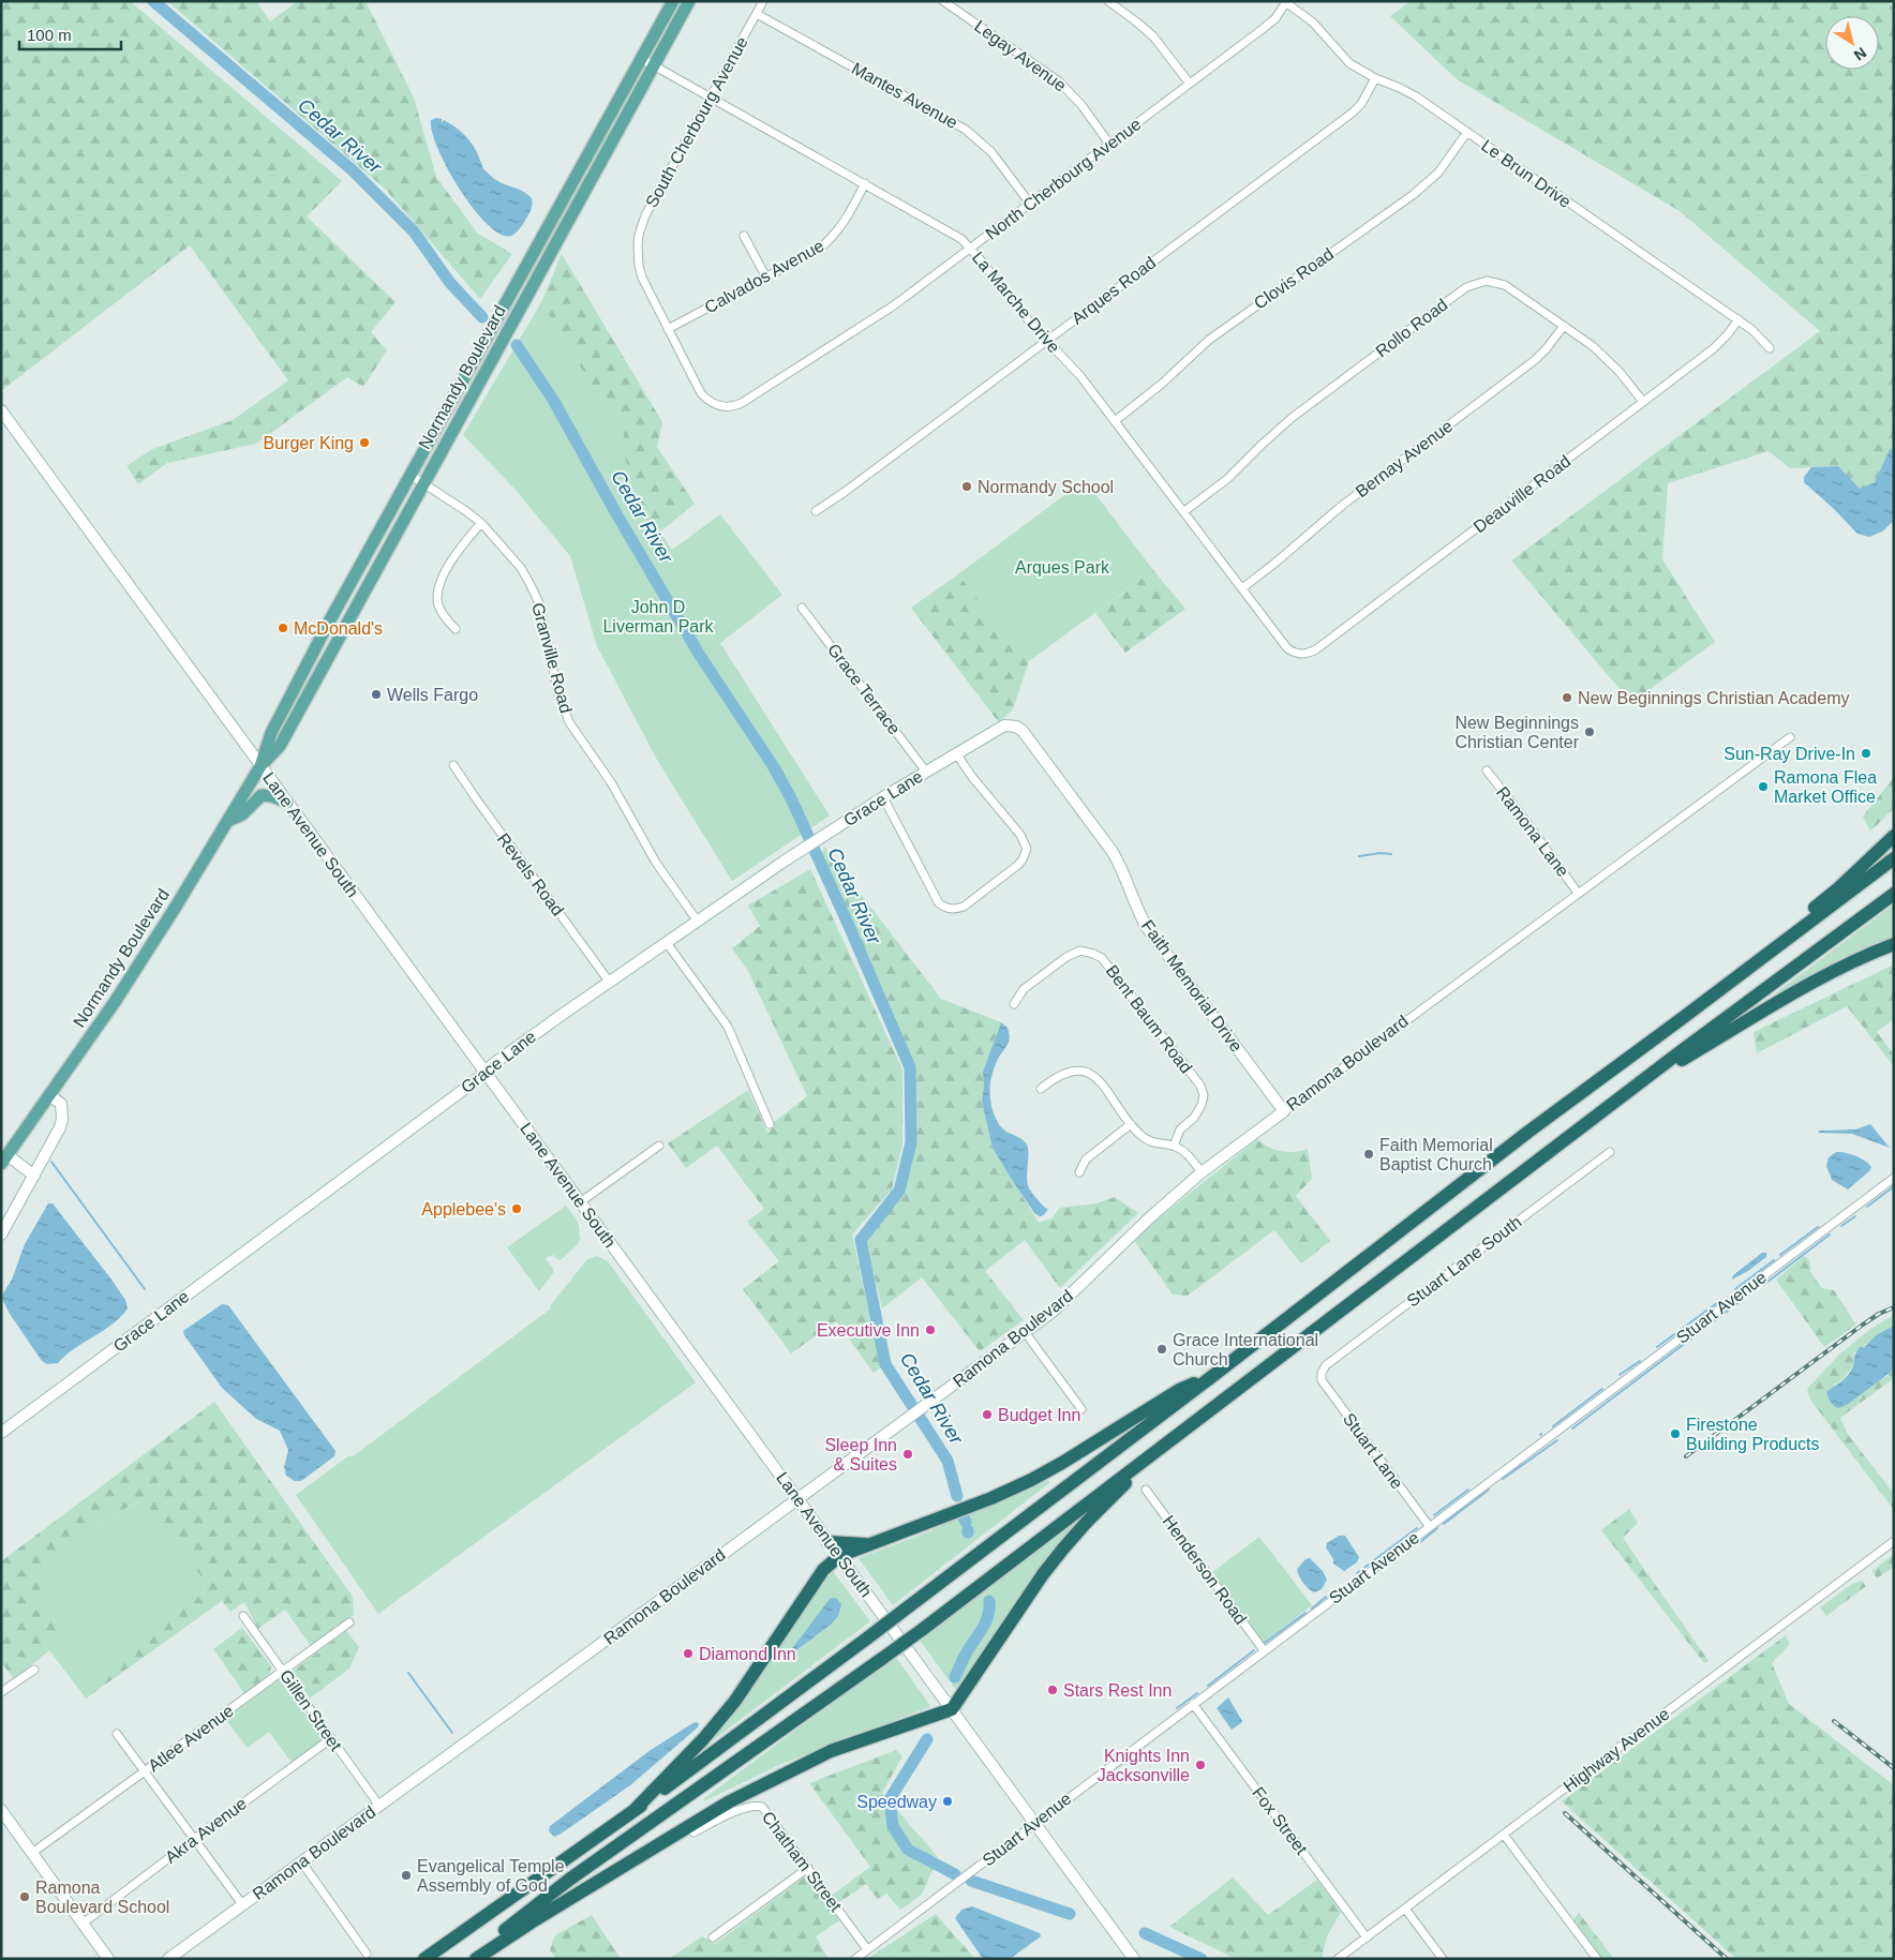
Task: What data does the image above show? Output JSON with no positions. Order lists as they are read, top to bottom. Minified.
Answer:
{"streets":{"main road":["Normandy Boulevard"],"street":["Legay Avenue","Mantes Avenue","South Cherbourg Avenue","Le Brun Drive","North Cherbourg Avenue","Calvados Avenue","Clovis Road","Arques Road","La Marche Drive","Rollo Road","Bernay Avenue","Deauville Road","Granville Road","Grace Terrace","Grace Lane","Ramona Lane","Lane Avenue South","Revels Road","Faith Memorial Drive","Bent Baum Road","Ramona Boulevard","Stuart Lane South","Stuart Avenue","Stuart Lane","Henderson Road","Gillen Street","Atlee Avenue","Highway Avenue","Fox Street","Akra Avenue","Chatham Street"]},"crossings":[["Legay Avenue","North Cherbourg Avenue"],["Mantes Avenue","South Cherbourg Avenue"],["Mantes Avenue","North Cherbourg Avenue"],["South Cherbourg Avenue","North Cherbourg Avenue"],["South Cherbourg Avenue","Calvados Avenue"],["South Cherbourg Avenue","La Marche Drive"],["Le Brun Drive","North Cherbourg Avenue"],["Le Brun Drive","Clovis Road"],["Le Brun Drive","Arques Road"],["Le Brun Drive","Deauville Road"],["North Cherbourg Avenue","La Marche Drive"],["Calvados Avenue","La Marche Drive"],["Clovis Road","La Marche Drive"],["Arques Road","La Marche Drive"],["La Marche Drive","Rollo Road"],["La Marche Drive","Normandy Boulevard"],["La Marche Drive","Bernay Avenue"],["La Marche Drive","Deauville Road"],["Rollo Road","Bernay Avenue"],["Rollo Road","Deauville Road"],["Normandy Boulevard","Granville Road"],["Normandy Boulevard","Lane Avenue South"],["Granville Road","Grace Lane"],["Grace Terrace","Grace Lane"],["Grace Lane","Lane Avenue South"],["Grace Lane","Revels Road"],["Grace Lane","Faith Memorial Drive"],["Ramona Lane","Ramona Boulevard"],["Lane Avenue South","Ramona Boulevard"],["Lane Avenue South","Stuart Avenue"],["Faith Memorial Drive","Ramona Boulevard"],["Ramona Boulevard","Gillen Street"],["Stuart Lane South","Stuart Lane"],["Stuart Avenue","Stuart Lane"],["Stuart Avenue","Henderson Road"],["Stuart Avenue","Fox Street"],["Stuart Avenue","Chatham Street"],["Gillen Street","Atlee Avenue"],["Gillen Street","Akra Avenue"],["Highway Avenue","Fox Street"]],"water":["Cedar River"],"parks":["Arques Park","John D Liverman Park"],"places":["Burger King","Normandy School","McDonald's","Wells Fargo","New Beginnings Christian Academy","New Beginnings Christian Center","Sun-Ray Drive-In","Ramona Flea Market Office","Faith Memorial Baptist Church","Applebee's","Executive Inn","Grace International Church","Budget Inn","Firestone Building Products","Sleep Inn & Suites","Diamond Inn","Stars Rest Inn","Knights Inn Jacksonville","Speedway","Evangelical Temple Assembly of God","Ramona Boulevard School"],"scale_bar":"100 m","north":"bottom right"}
